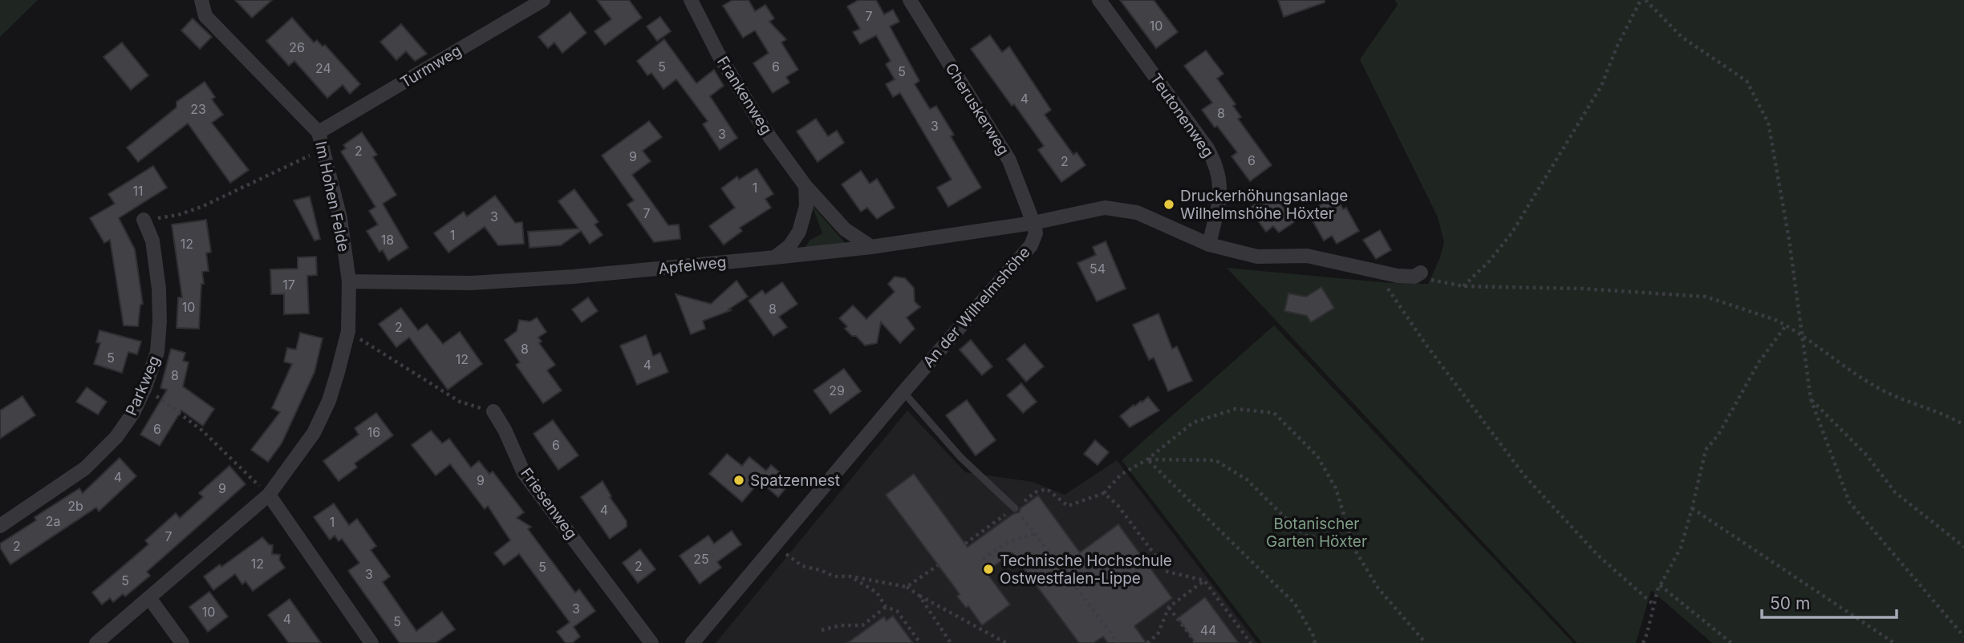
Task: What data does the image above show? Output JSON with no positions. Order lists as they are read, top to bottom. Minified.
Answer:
{"streets":{"street":["Turmweg","Frankenweg","Cheruskerweg","Teutonenweg","Im Hohen Felde","Apfelweg","An der Wilhelmshöhe","Parkweg","Friesenweg"]},"crossings":[["Turmweg","Im Hohen Felde"],["Frankenweg","Apfelweg"],["Cheruskerweg","Apfelweg"],["Cheruskerweg","An der Wilhelmshöhe"],["Im Hohen Felde","Apfelweg"],["Apfelweg","An der Wilhelmshöhe"]],"parks":["Botanischer Garten Höxter"],"places":["Druckerhöhungsanlage Wilhelmshöhe Höxter","Spatzennest","Technische Hochschule Ostwestfalen-Lippe"],"house_numbers":["7","10","26","5","6","24","5","4","23","8","3","3","2","9","6","2","1","11","7","3","1","18","12","54","17","10","8","2","8","5","12","4","8","29","6","16","6","4","9","9","2b","4","2a","1","7","2","25","12","2","5","3","5","3","10","4","5","44"],"scale_bar":"50 m"}
